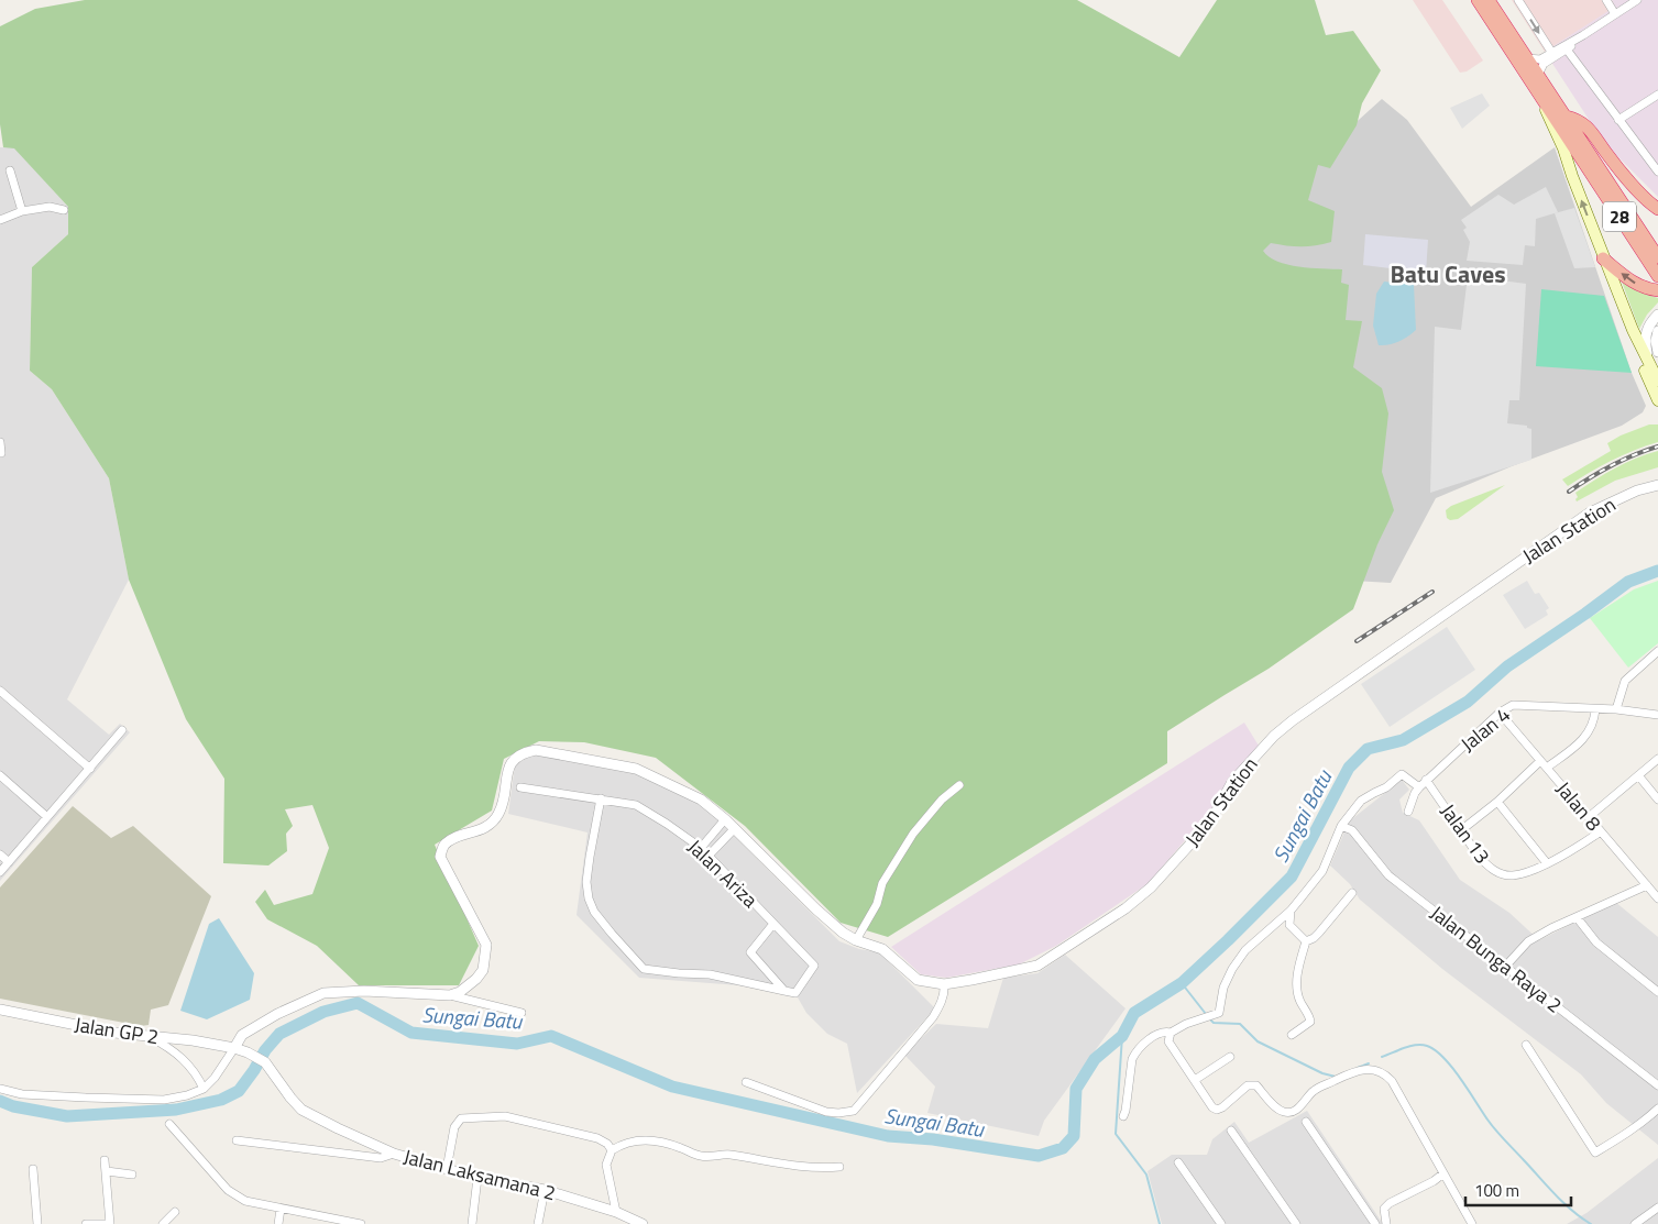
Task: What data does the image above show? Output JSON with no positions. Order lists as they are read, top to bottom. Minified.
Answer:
{"streets":{"highway":["28"],"street":["Jalan Station","Jalan 4","Jalan 8","Jalan 13","Jalan Ariza","Jalan Bunga Raya 2","Jalan GP 2","Jalan Laksamana 2"]},"crossings":[["Jalan 4","Jalan 8"],["Jalan 4","Jalan 13"],["Jalan 8","Jalan 13"],["Jalan GP 2","Jalan Laksamana 2"]],"districts":["Batu Caves"],"water":["Sungai Batu"],"scale_bar":"100 m"}
